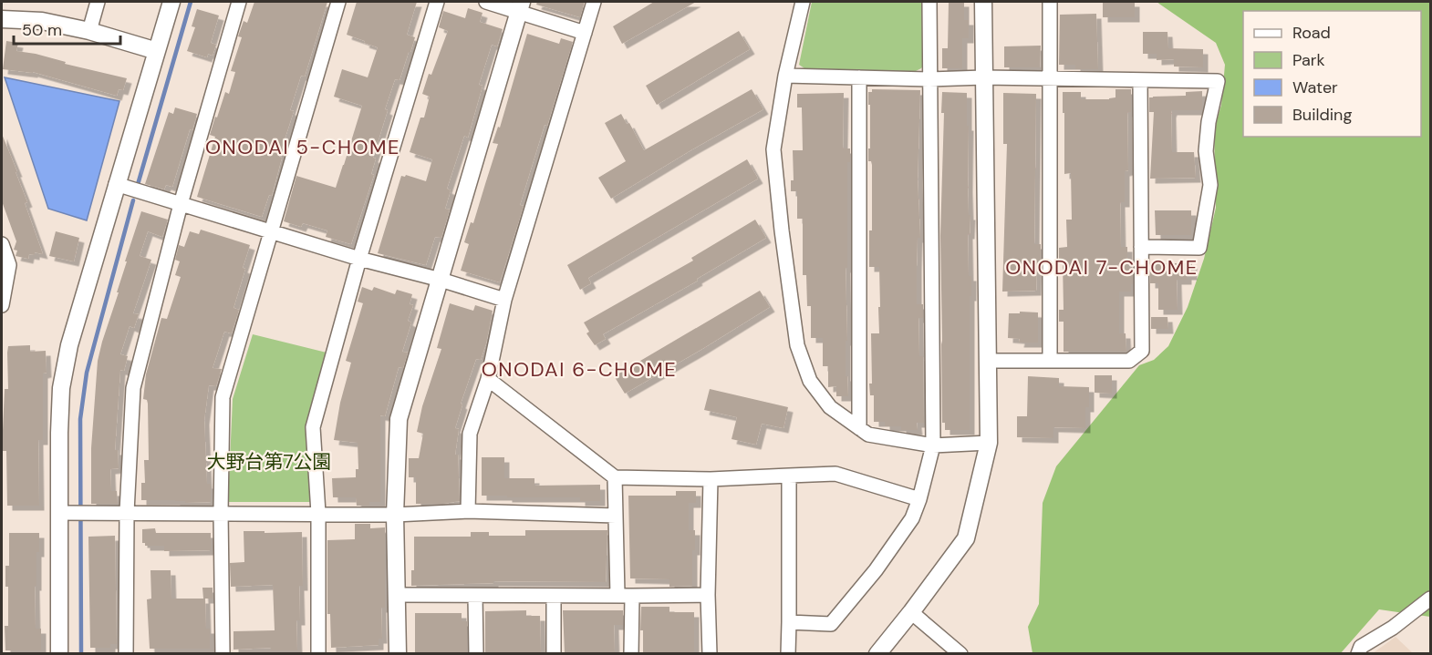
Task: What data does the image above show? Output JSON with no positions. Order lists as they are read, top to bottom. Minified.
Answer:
{"districts":["ONODAI 5-CHOME","ONODAI 7-CHOME","ONODAI 6-CHOME"],"parks":["大野台第7公園"],"legend":["Road","Park","Water","Building"],"scale_bar":"50 m"}
